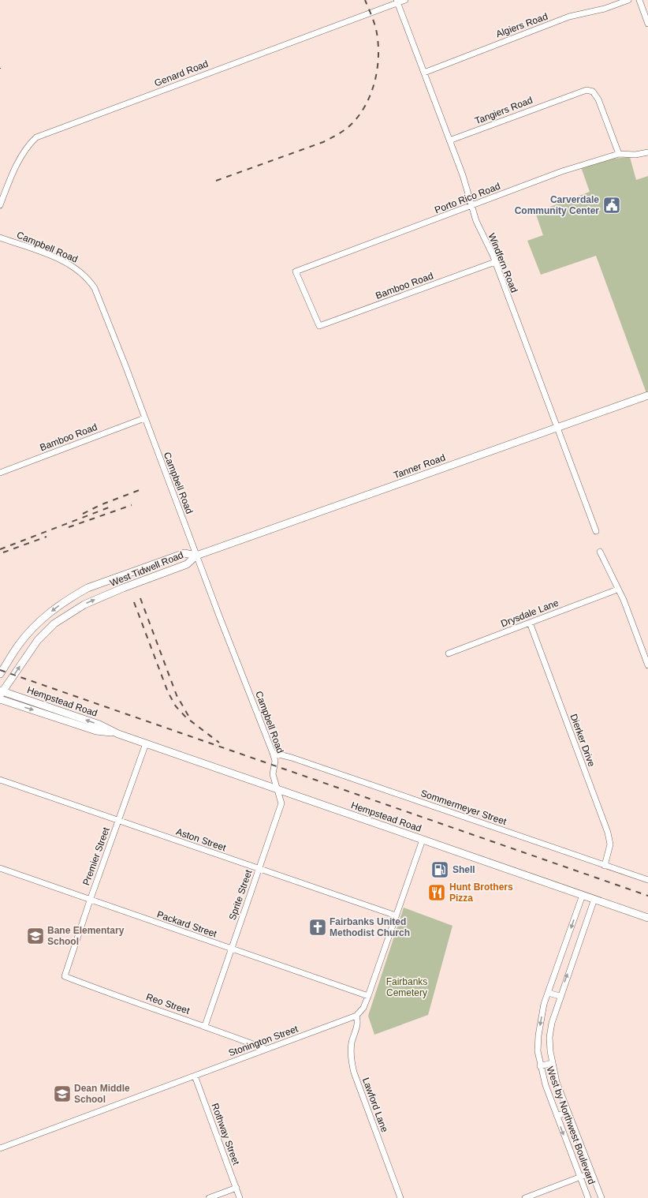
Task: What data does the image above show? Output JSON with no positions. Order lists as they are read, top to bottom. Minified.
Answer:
{"streets":{"main road":["Tanner Road","West Tidwell Road","Hempstead Road"],"street":["Algiers Road","Genard Road","Tangiers Road","Porto Rico Road","Campbell Road","Windfern Road","Bamboo Road","Drysdale Lane","Dierker Drive","Sommermeyer Street","Aston Street","Premier Street","Sprite Street","Packard Street","Reo Street","Stonington Street","Lawford Lane","West by Northwest Boulevard","Rothway Street"]},"crossings":[["Algiers Road","Windfern Road"],["Genard Road","Windfern Road"],["Tangiers Road","Porto Rico Road"],["Tangiers Road","Windfern Road"],["Porto Rico Road","Windfern Road"],["Porto Rico Road","Bamboo Road"],["Campbell Road","Bamboo Road"],["Campbell Road","Tanner Road"],["Campbell Road","West Tidwell Road"],["Campbell Road","Hempstead Road"],["Campbell Road","Sommermeyer Street"],["Campbell Road","Sprite Street"],["Windfern Road","Bamboo Road"],["Windfern Road","Tanner Road"],["Tanner Road","West Tidwell Road"],["West Tidwell Road","Hempstead Road"],["Drysdale Lane","Dierker Drive"],["Hempstead Road","Premier Street"],["Hempstead Road","Sprite Street"],["Hempstead Road","West by Northwest Boulevard"],["Dierker Drive","Sommermeyer Street"],["Aston Street","Premier Street"],["Aston Street","Sprite Street"],["Premier Street","Packard Street"],["Premier Street","Reo Street"],["Sprite Street","Packard Street"],["Sprite Street","Reo Street"],["Reo Street","Stonington Street"],["Stonington Street","Lawford Lane"],["Stonington Street","Rothway Street"]],"parks":["Fairbanks Cemetery"],"places":{"public building":["Carverdale Community Center"],"fuel station":["Shell"],"restaurant":["Hunt Brothers Pizza"],"church":["Fairbanks United Methodist Church"],"school or university":["Bane Elementary School","Dean Middle School"]}}
